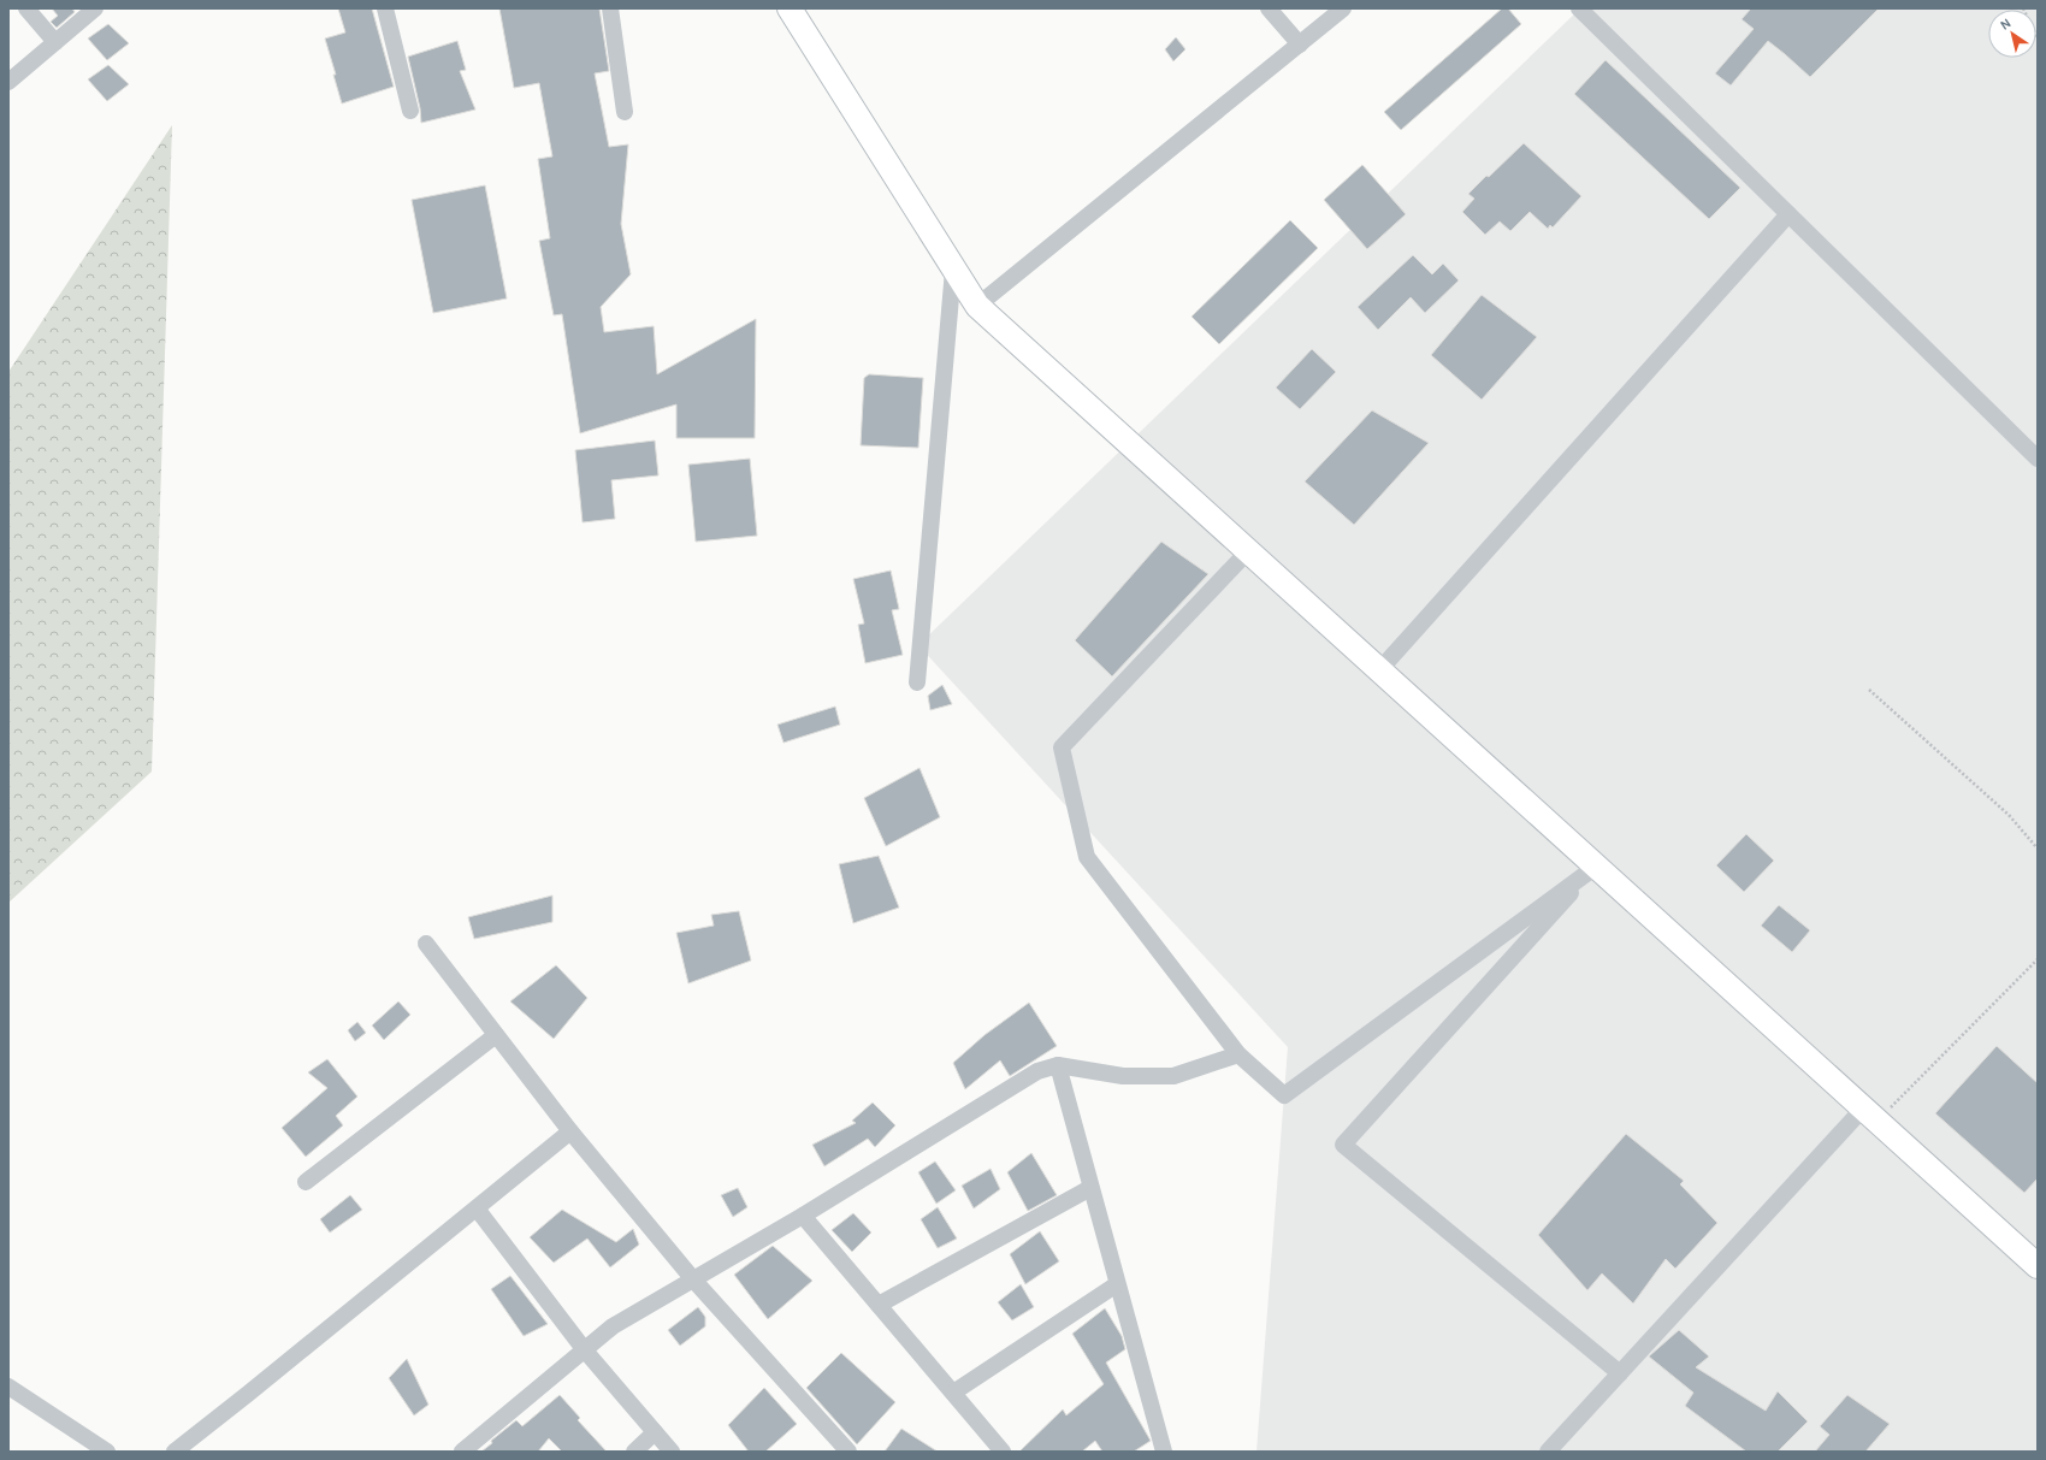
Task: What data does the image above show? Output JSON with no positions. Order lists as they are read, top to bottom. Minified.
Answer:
{"north":"top left"}
